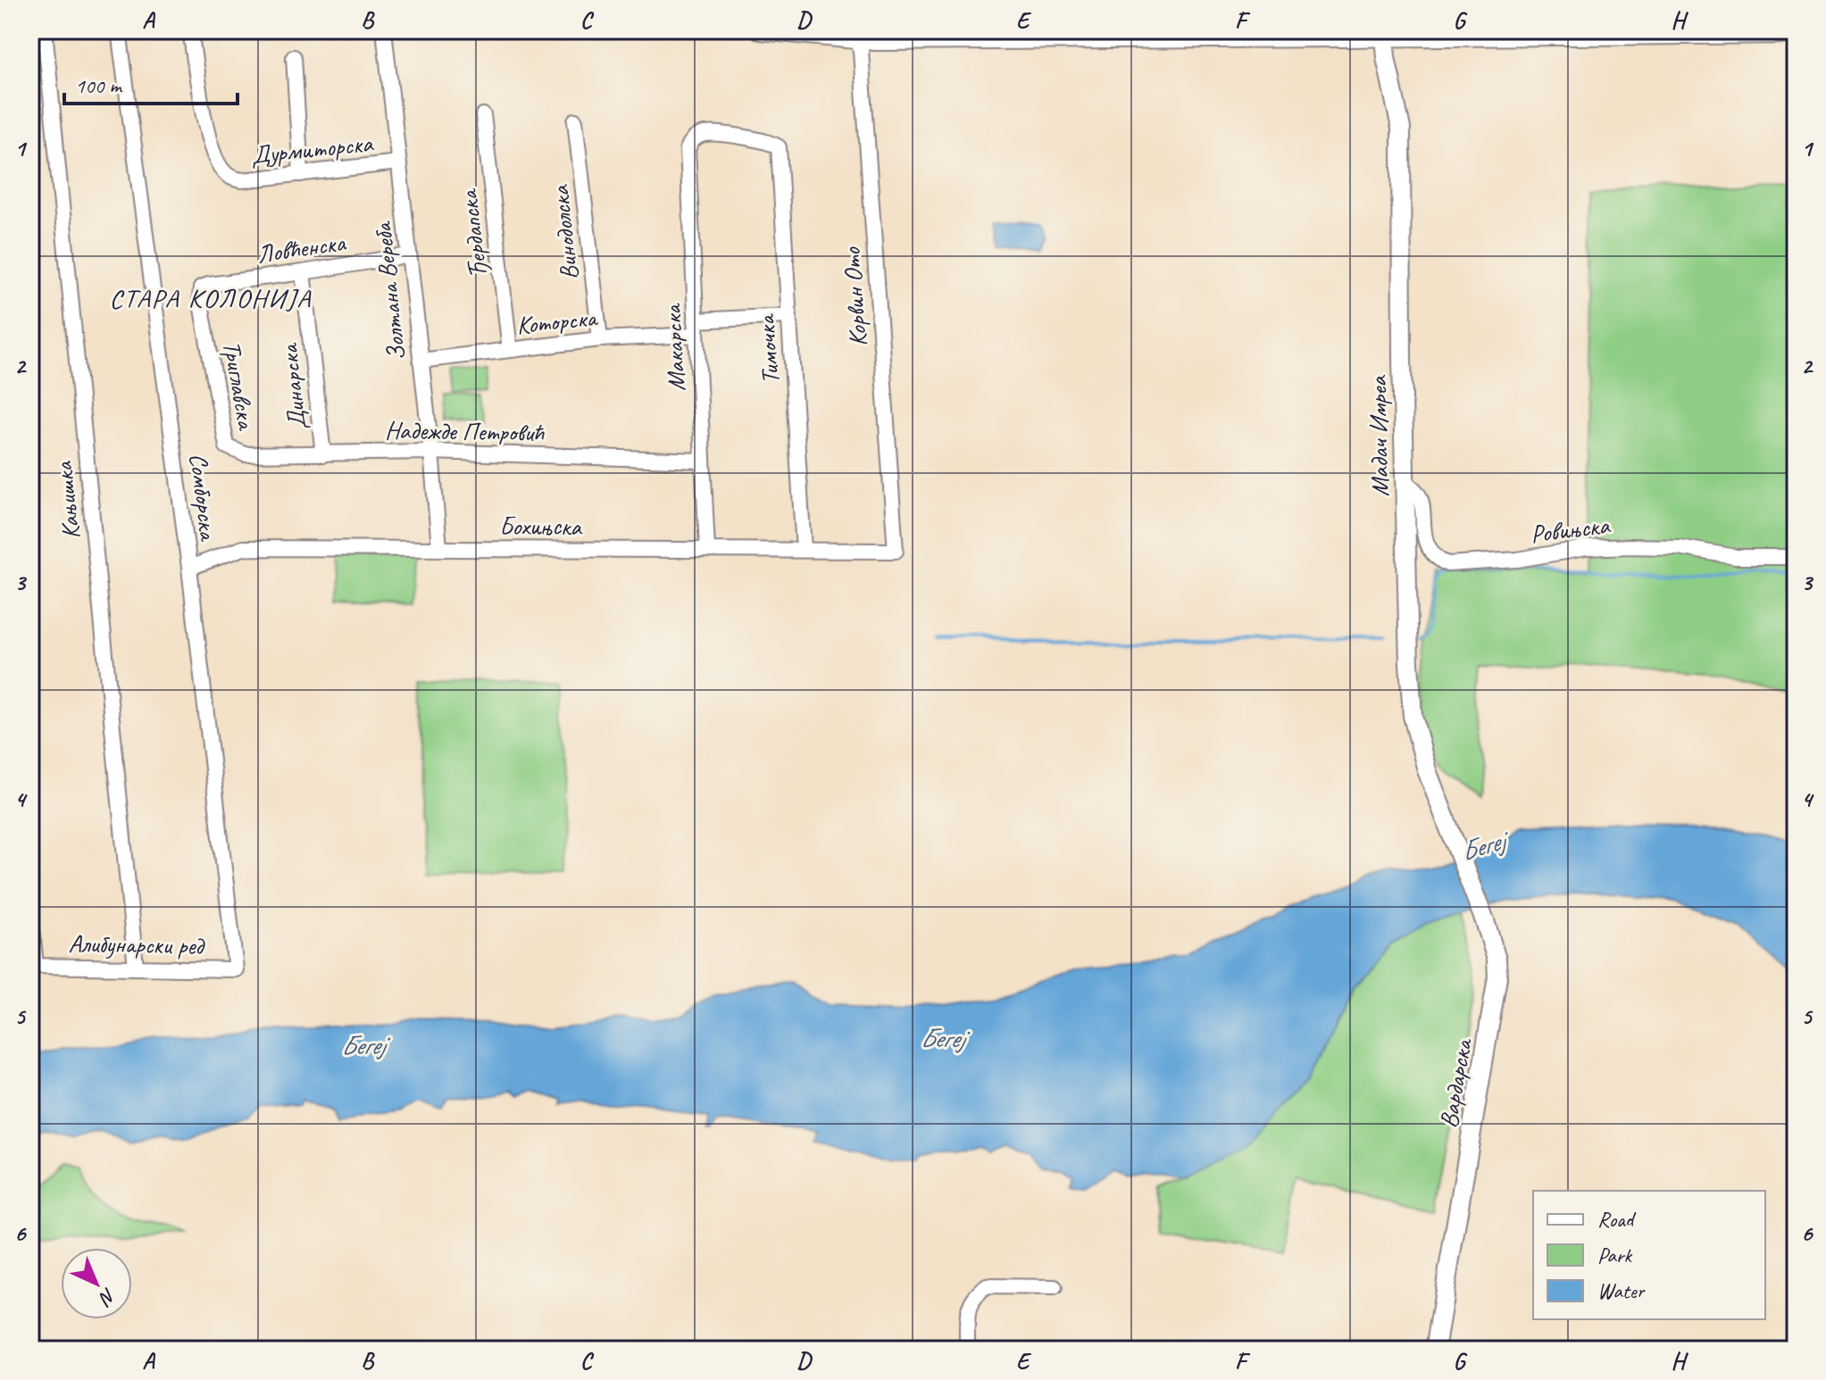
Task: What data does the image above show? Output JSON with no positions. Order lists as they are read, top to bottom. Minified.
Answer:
{"streets":{"street":["Дурмиторска","Винодолска","Ђердапска","Ловћенска","Золтана Вереба","Корвин Ото","Которска","Макарска","Тимочка","Триглавска","Динарска","Надежде Петровић","Мадач Имреа","Сомборска","Кањишка","Бохињска","Ровињска","Алибунарски ред","Вардарска"]},"crossings":[["Дурмиторска","Золтана Вереба"],["Винодолска","Которска"],["Ђердапска","Которска"],["Ловћенска","Золтана Вереба"],["Ловћенска","Триглавска"],["Ловћенска","Динарска"],["Золтана Вереба","Которска"],["Золтана Вереба","Надежде Петровић"],["Золтана Вереба","Бохињска"],["Корвин Ото","Бохињска"],["Которска","Макарска"],["Которска","Тимочка"],["Макарска","Тимочка"],["Макарска","Надежде Петровић"],["Макарска","Бохињска"],["Тимочка","Бохињска"],["Триглавска","Надежде Петровић"],["Динарска","Надежде Петровић"],["Мадач Имреа","Ровињска"],["Мадач Имреа","Вардарска"],["Сомборска","Бохињска"],["Сомборска","Алибунарски ред"],["Кањишка","Алибунарски ред"]],"districts":["СТАРА КОЛОНИЈА"],"water":["Бегеј"],"legend":["Road","Park","Water"],"scale_bar":"100 m","north":"bottom right","grid":{"columns":["A","B","C","D","E","F","G","H"],"rows":["1","2","3","4","5","6"]}}
